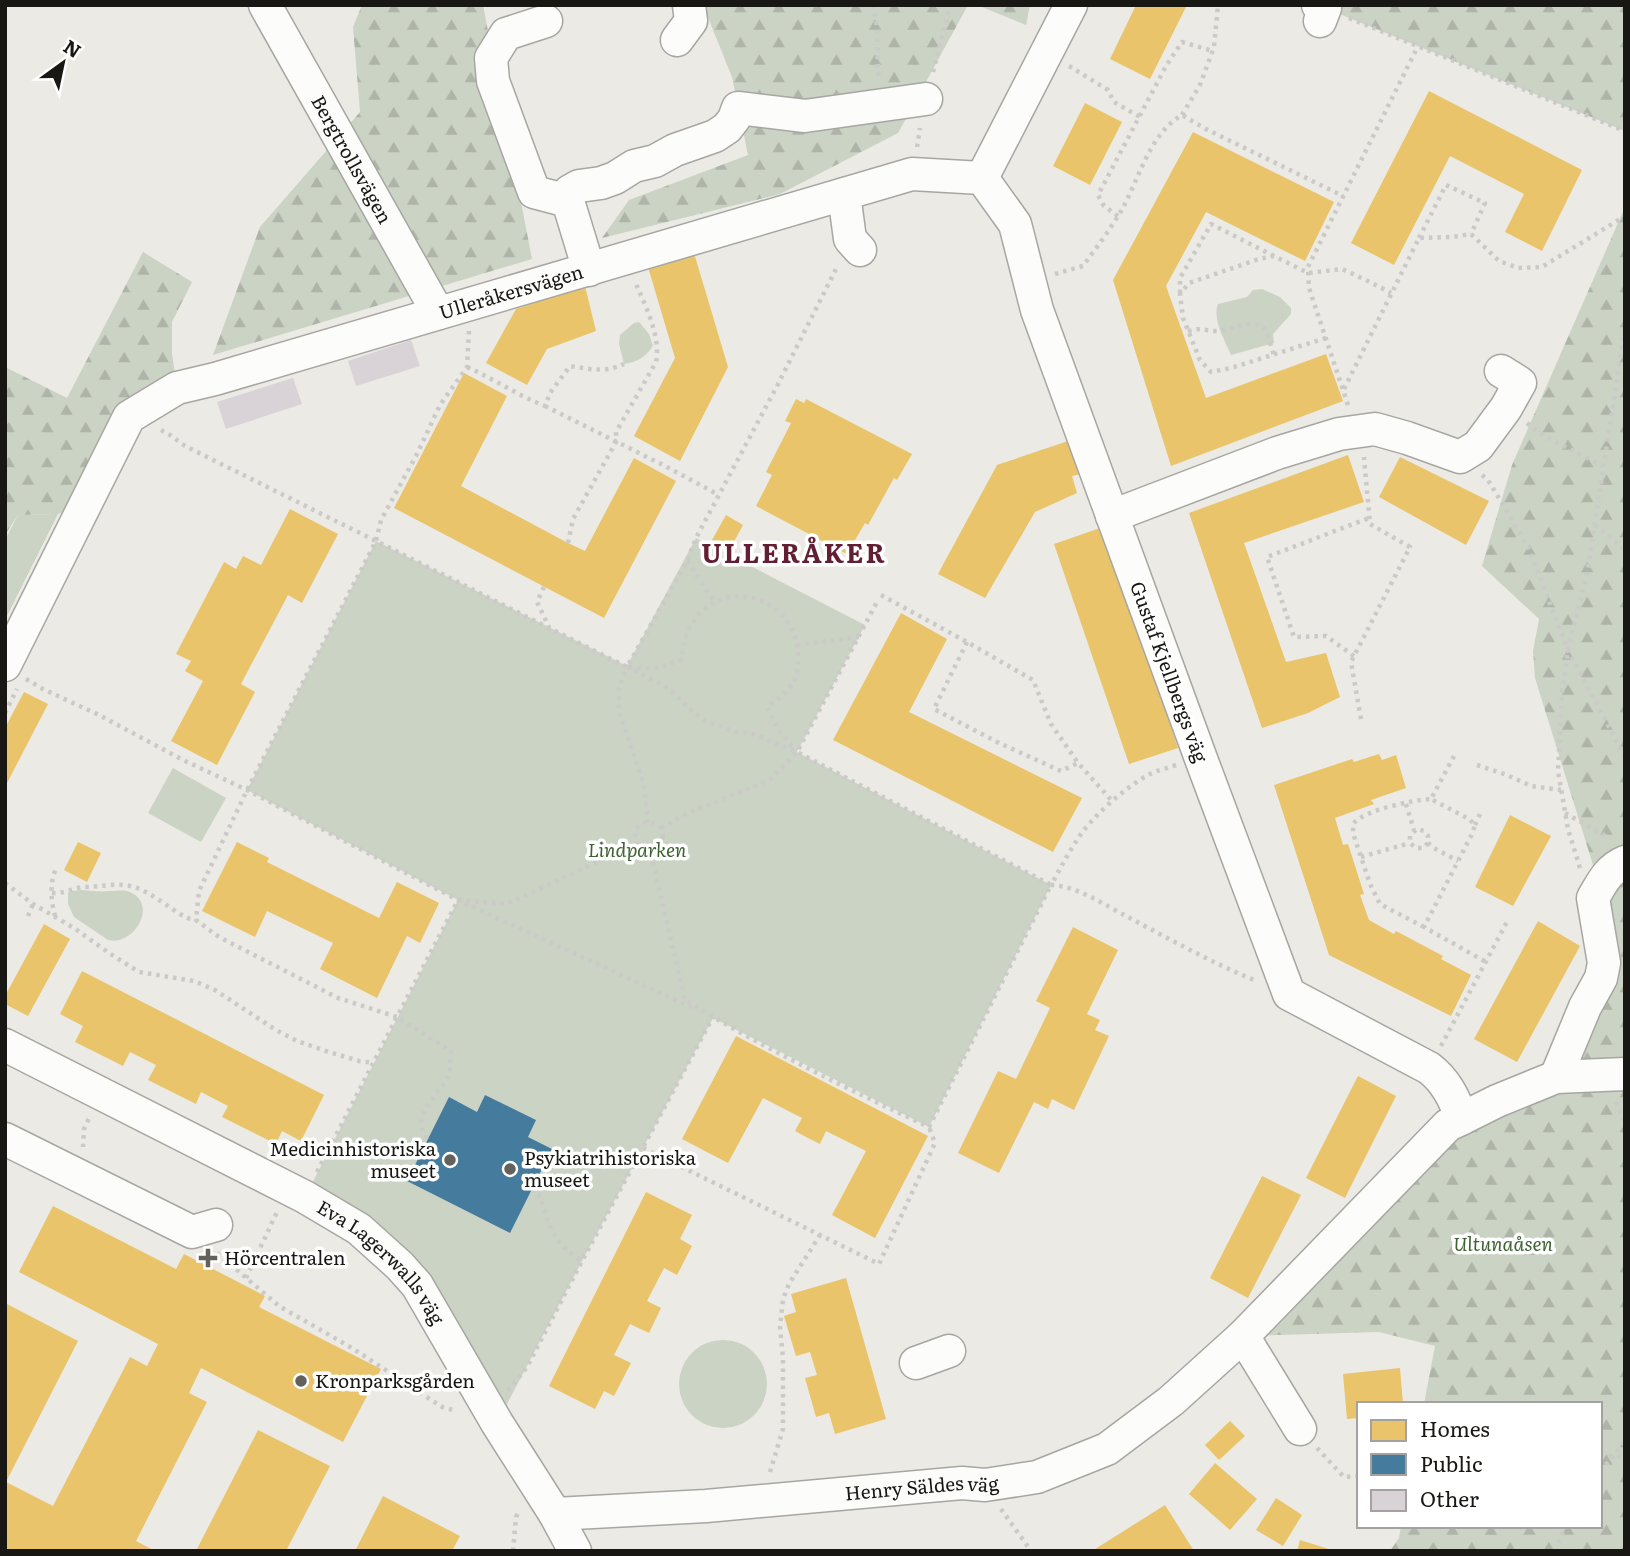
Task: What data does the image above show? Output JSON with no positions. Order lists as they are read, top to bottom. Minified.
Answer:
{"streets":{"street":["Bergtrollsvägen","Ulleråkersvägen","Gustaf Kjellbergs väg","Eva Lagerwalls väg","Henry Säldes väg"]},"crossings":[["Bergtrollsvägen","Ulleråkersvägen"],["Ulleråkersvägen","Gustaf Kjellbergs väg"],["Eva Lagerwalls väg","Henry Säldes väg"]],"districts":["ULLERÅKER"],"parks":["Lindparken","Ultunaåsen"],"places":{"other":["Medicinhistoriska museet","Psykiatrihistoriska museet","Kronparksgården"],"health":["Hörcentralen"]},"legend":["Homes","Public","Other"],"north":"top right"}
